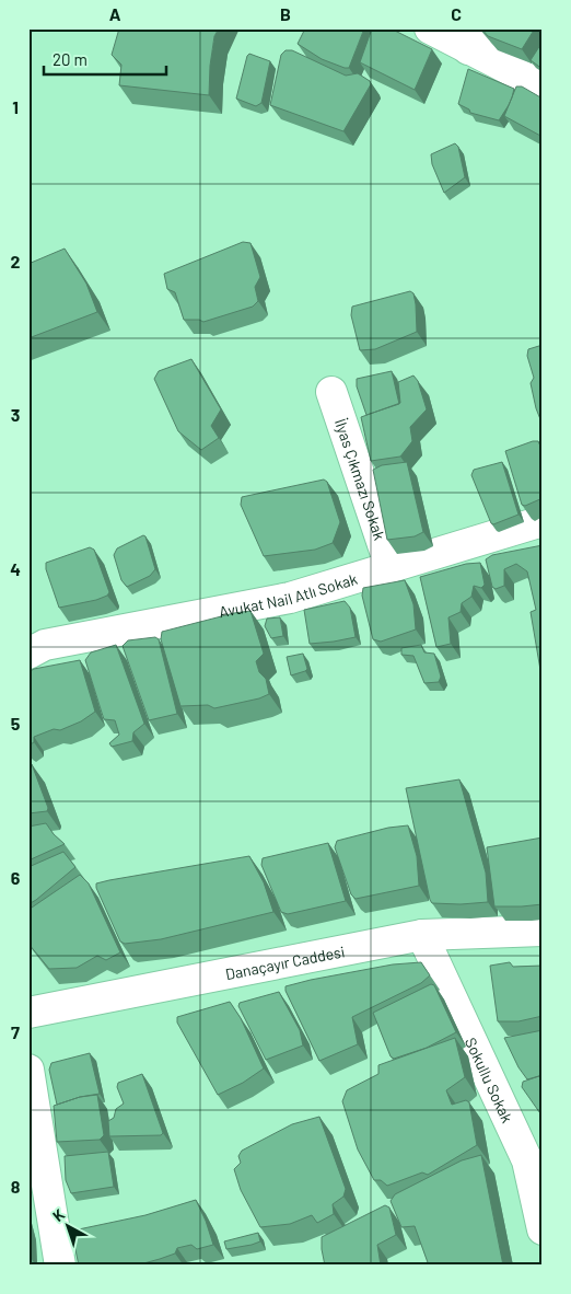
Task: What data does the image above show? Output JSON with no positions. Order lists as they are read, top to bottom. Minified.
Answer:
{"streets":{"street":["İlyas Çıkmazı Sokak","Avukat Nail Atlı Sokak","Danaçayır Caddesi","Sokullu Sokak"]},"crossings":[["İlyas Çıkmazı Sokak","Avukat Nail Atlı Sokak"],["Danaçayır Caddesi","Sokullu Sokak"]],"scale_bar":"20 m","north":"top left","grid":{"columns":["A","B","C"],"rows":["1","2","3","4","5","6","7","8"]}}
